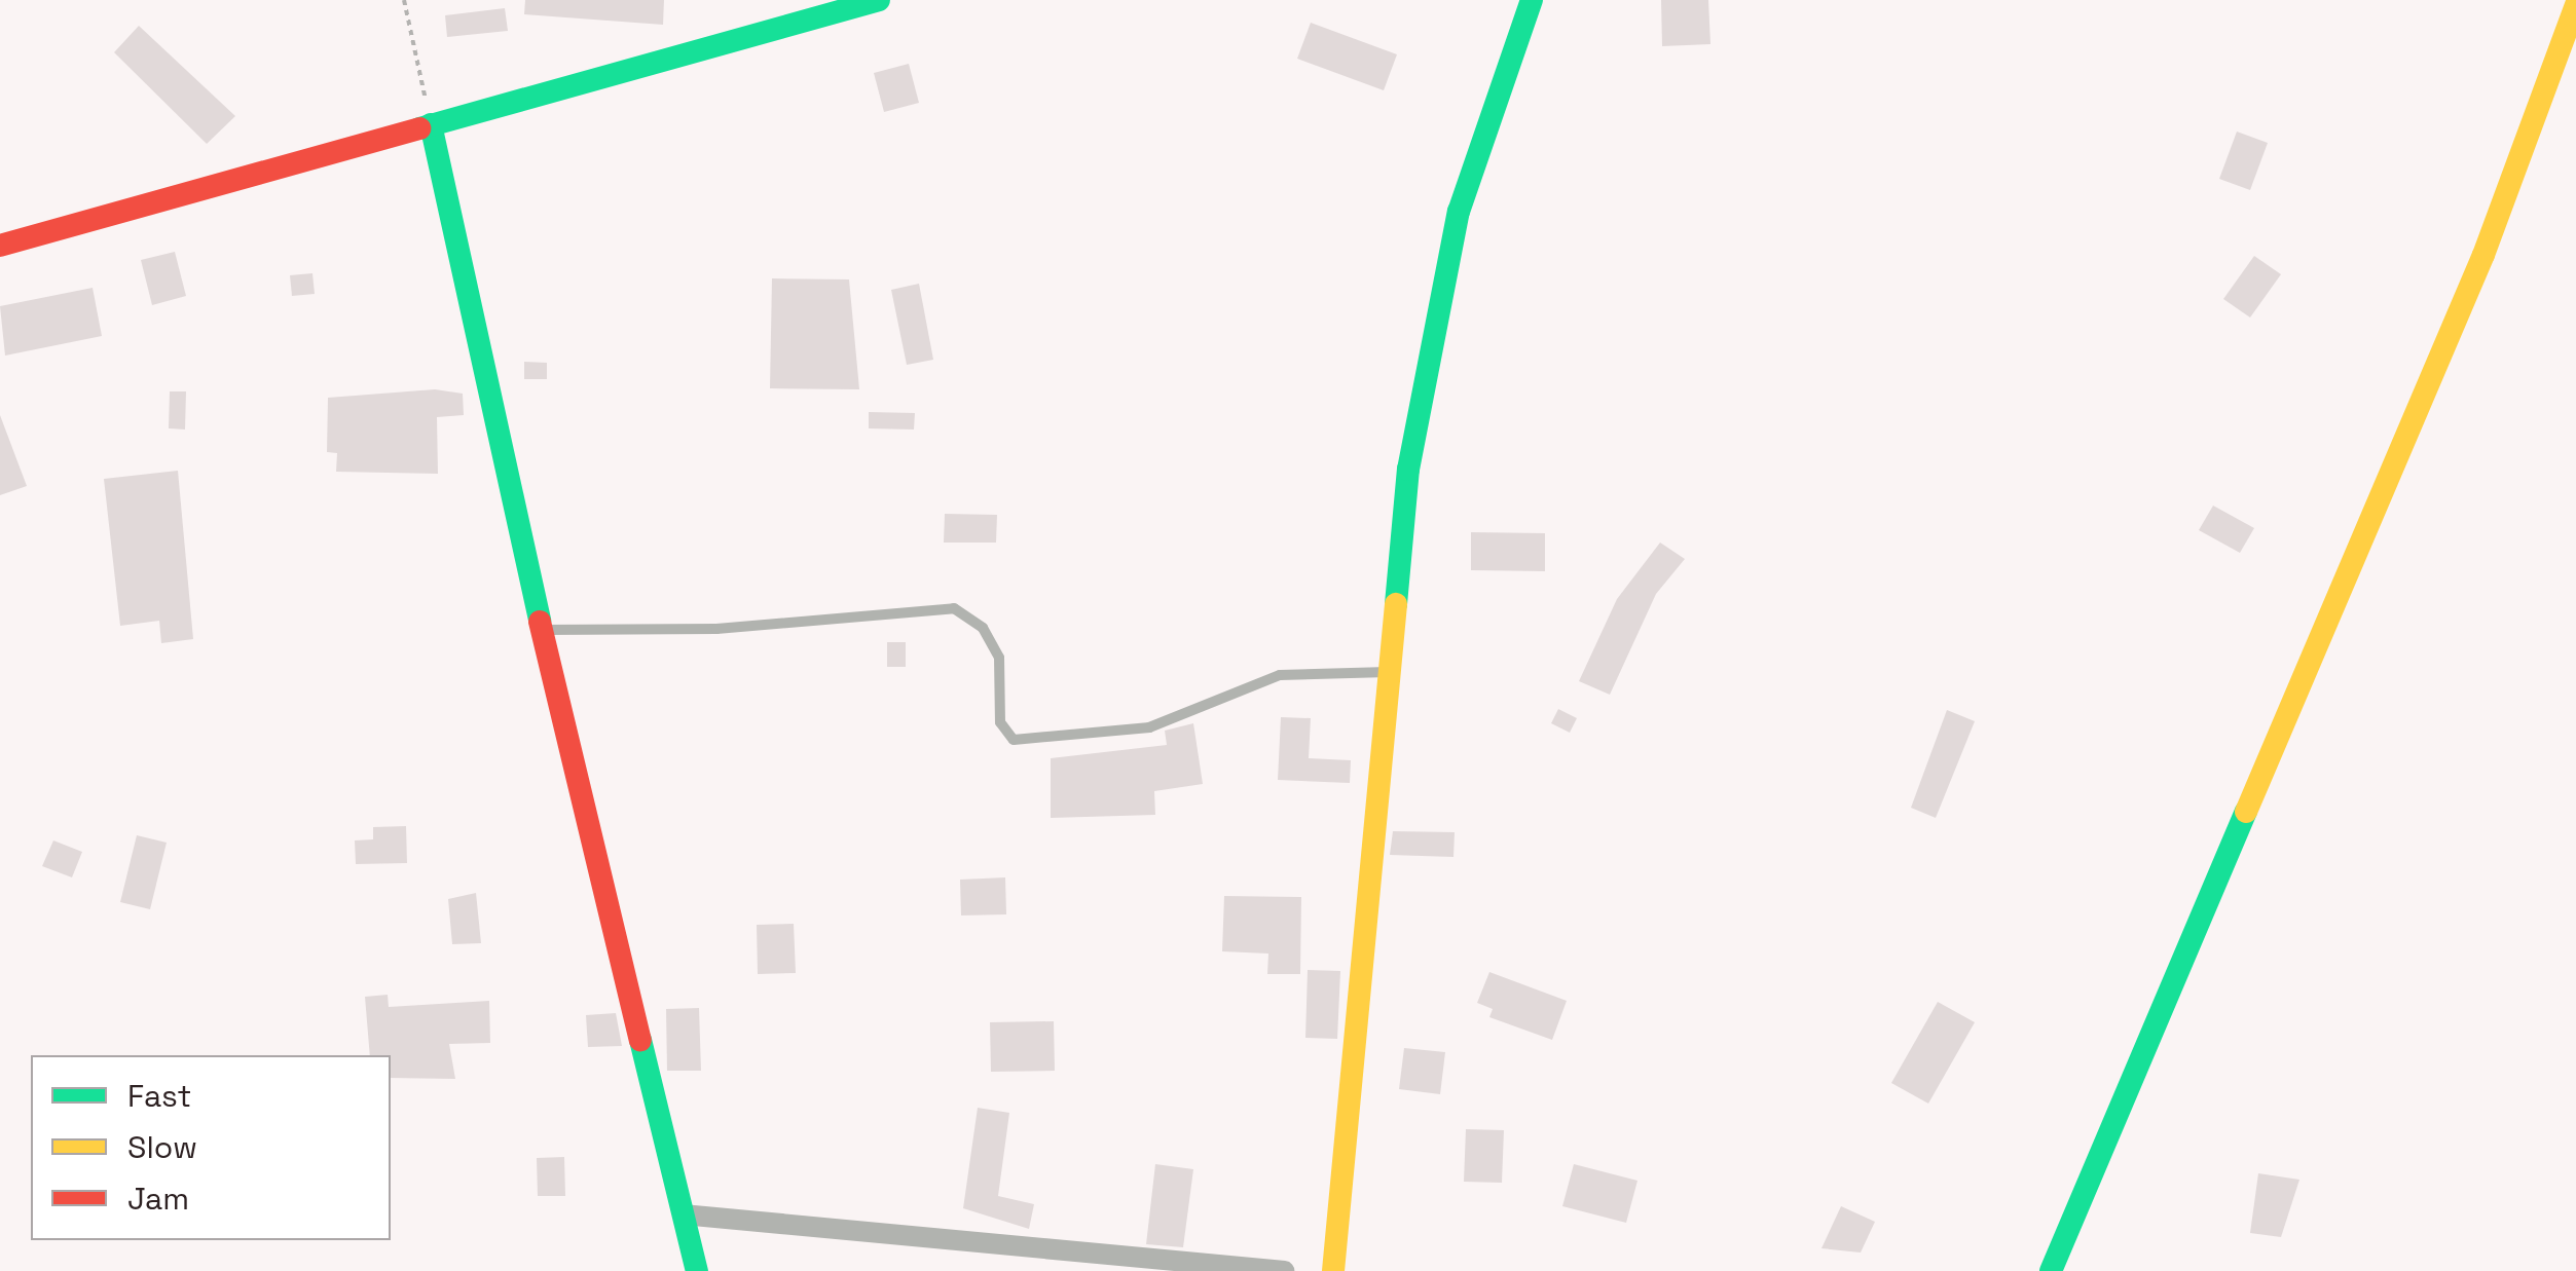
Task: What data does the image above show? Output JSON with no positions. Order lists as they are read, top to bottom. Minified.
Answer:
{"legend":["Fast","Slow","Jam"]}
